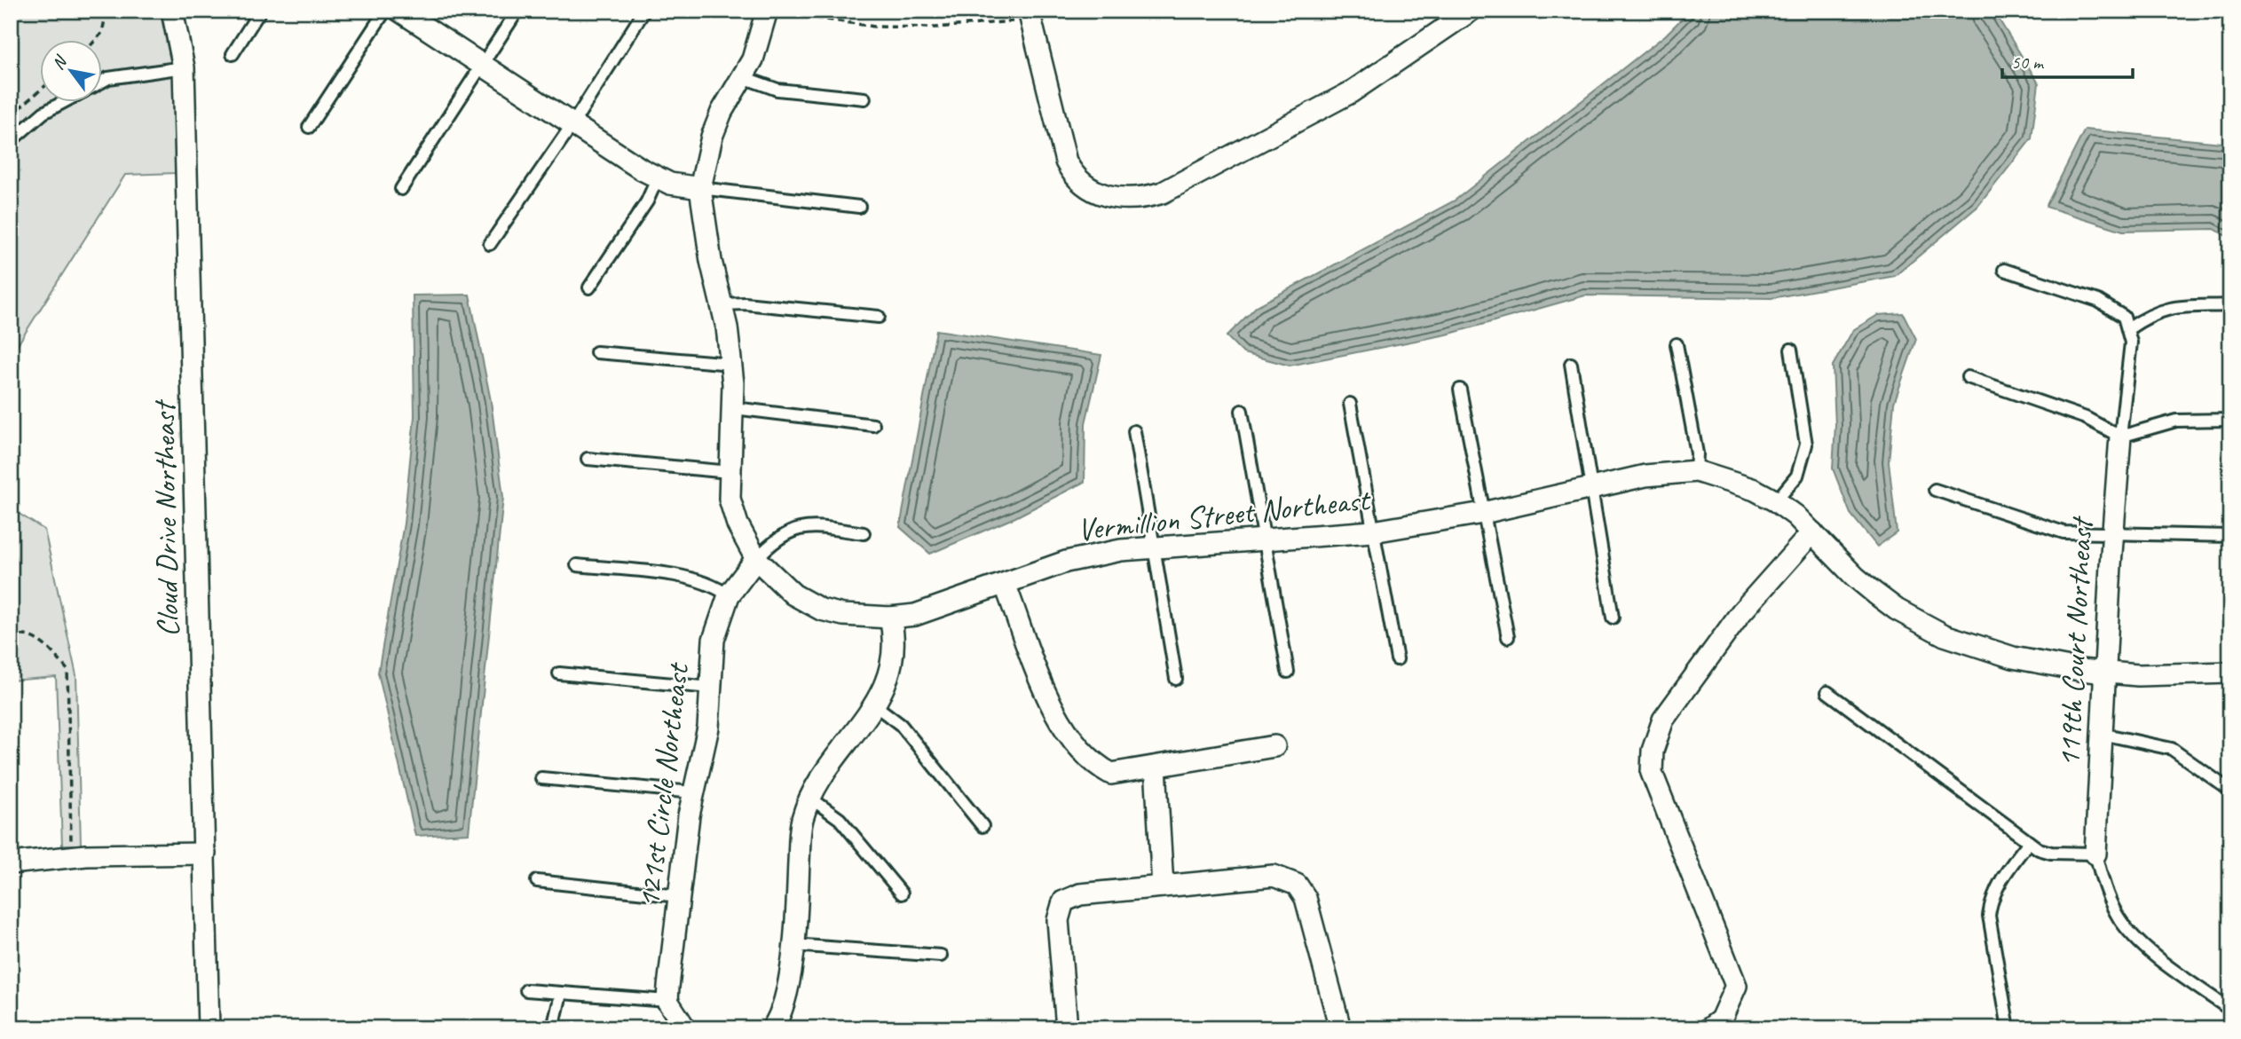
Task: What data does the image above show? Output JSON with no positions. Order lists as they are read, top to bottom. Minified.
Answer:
{"streets":{"street":["Vermillion Street Northeast","Cloud Drive Northeast","119th Court Northeast","121st Circle Northeast"]},"crossings":[["Vermillion Street Northeast","119th Court Northeast"],["Vermillion Street Northeast","121st Circle Northeast"]],"scale_bar":"50 m","north":"top left"}
